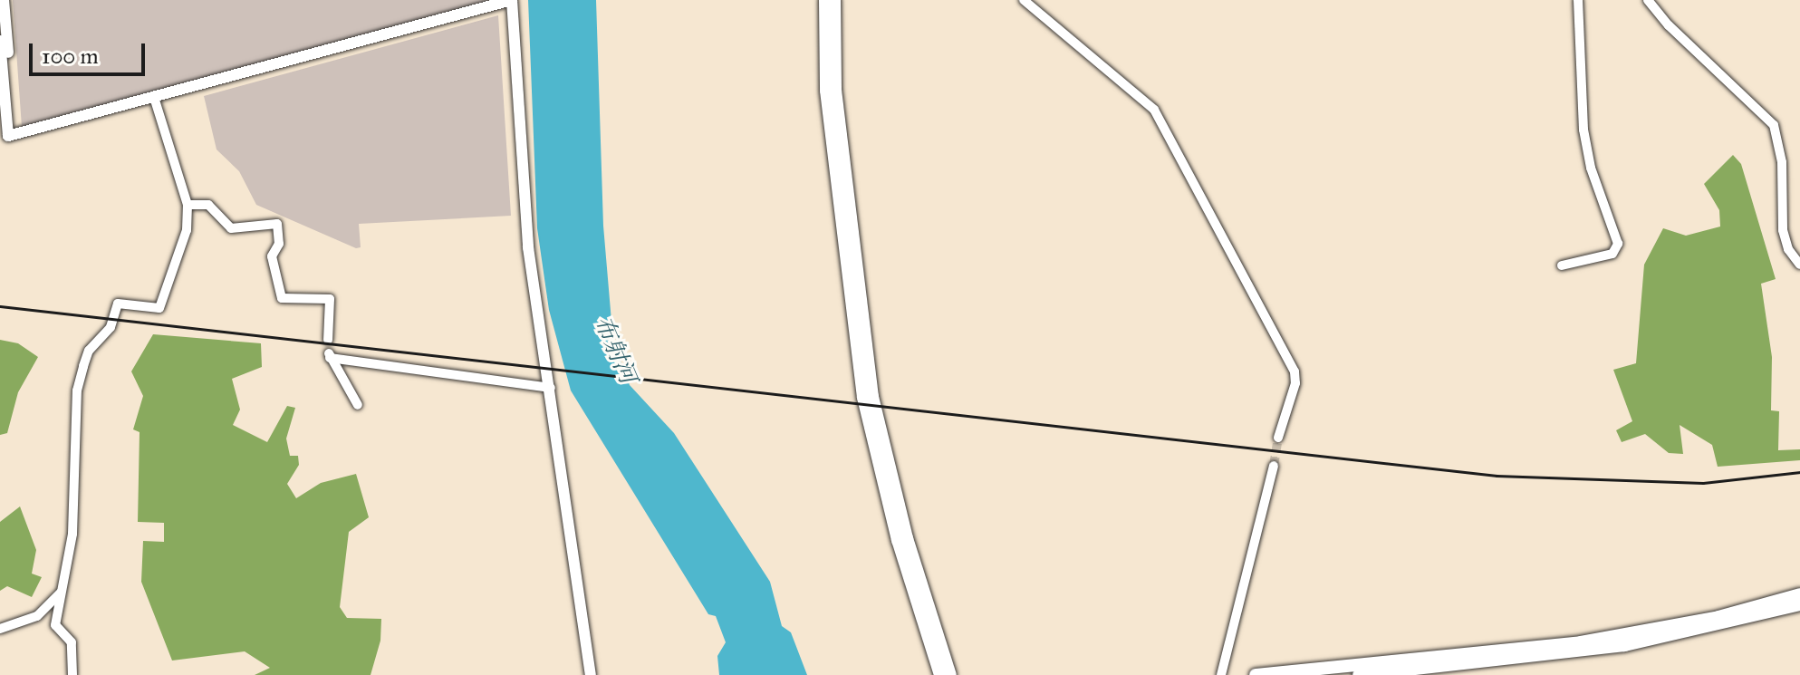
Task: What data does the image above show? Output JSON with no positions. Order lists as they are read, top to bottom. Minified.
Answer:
{"water":["布射河"],"scale_bar":"100 m"}
